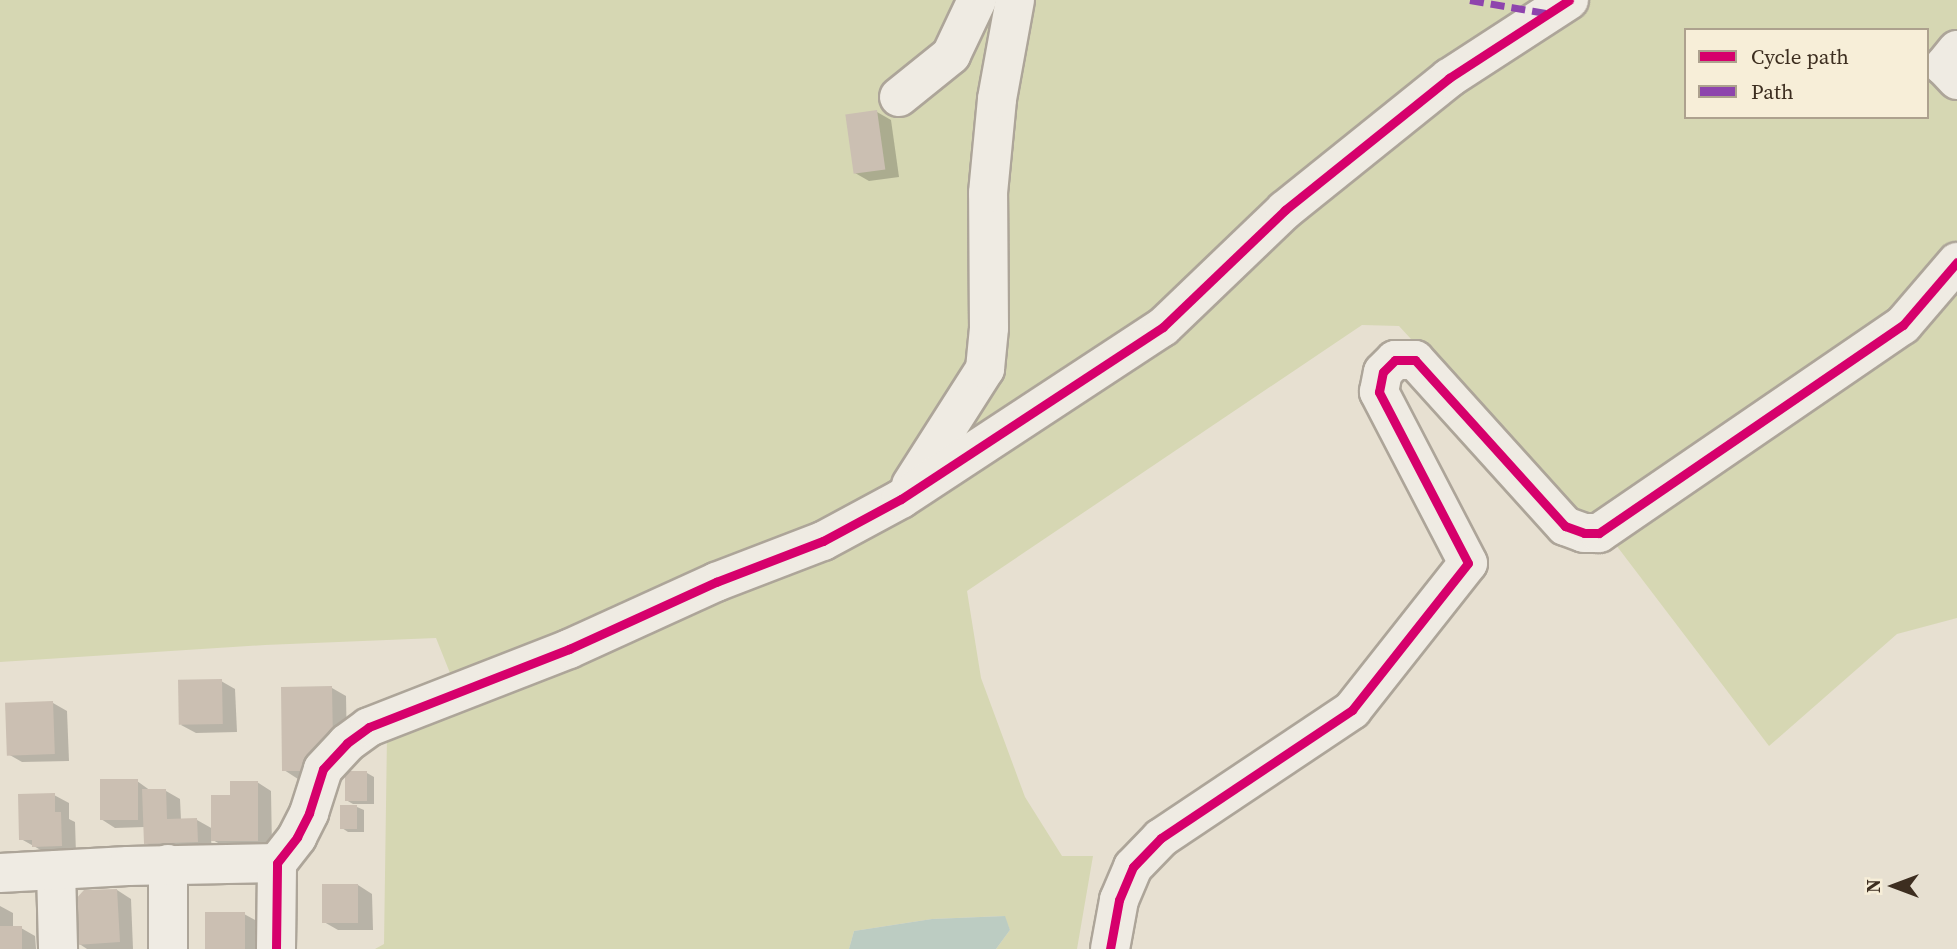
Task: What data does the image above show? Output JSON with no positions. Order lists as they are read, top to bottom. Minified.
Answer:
{"legend":["Cycle path","Path"],"north":"left"}
